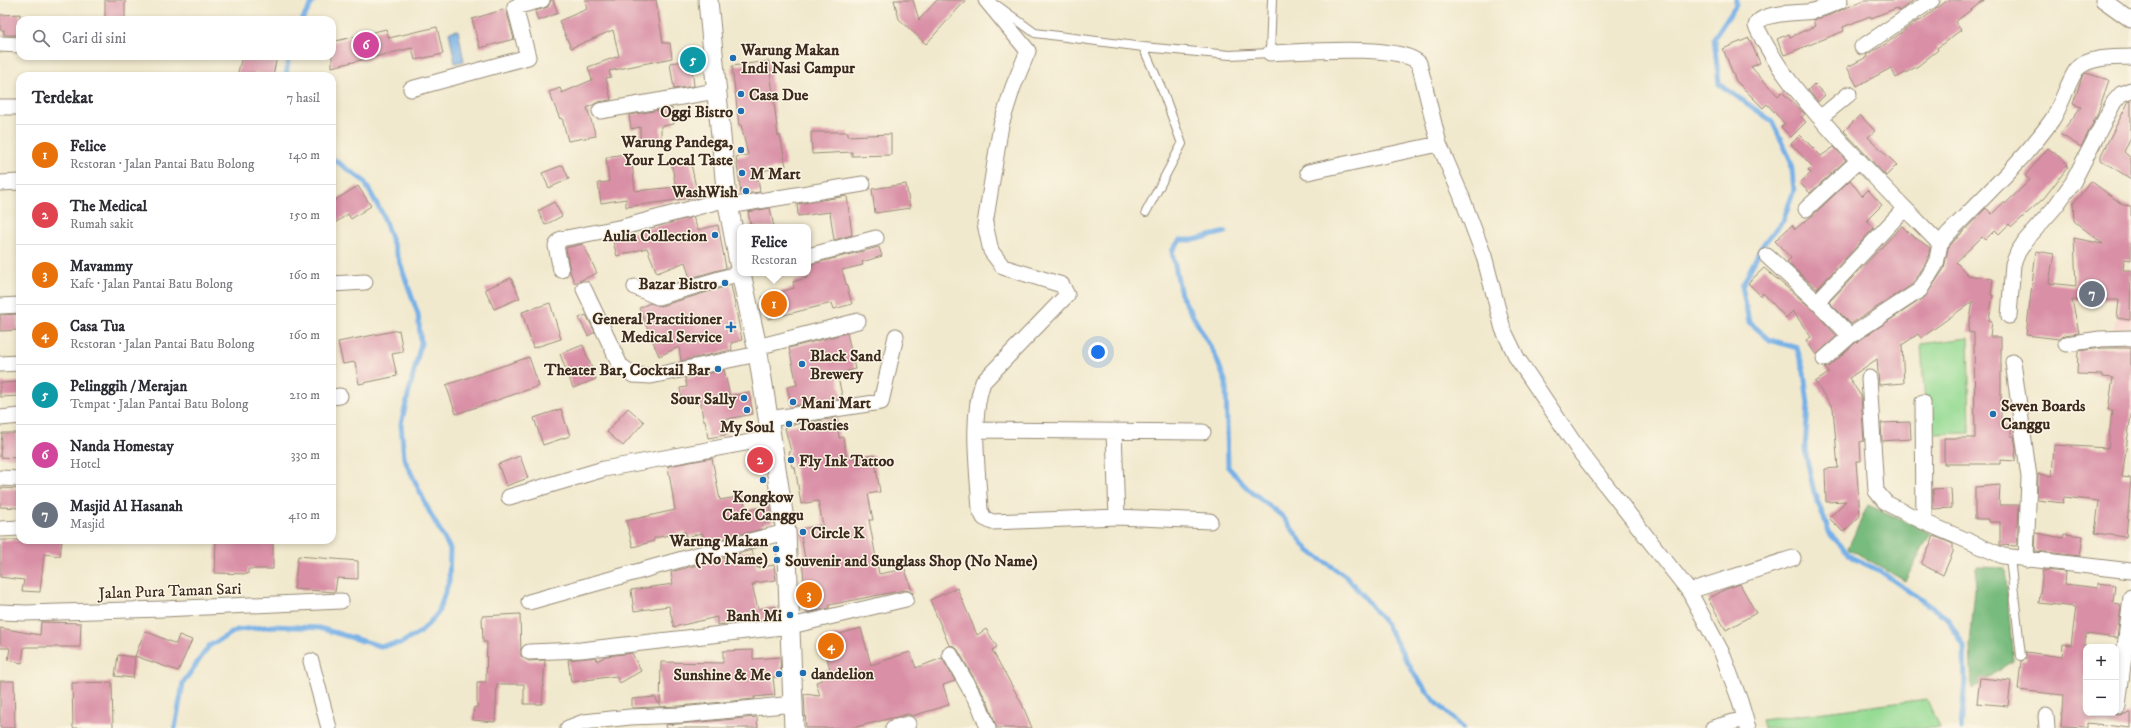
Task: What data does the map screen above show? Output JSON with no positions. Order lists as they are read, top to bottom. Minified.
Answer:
{"streets":{"street":["Jalan Pura Taman Sari"]},"places":{"other":["Warung Makan Indi Nasi Campur","Casa Due","Oggi Bistro","Warung Pandega, Your Local Taste","M Mart","WashWish","Aulia Collection","Bazar Bistro","Black Sand Brewery","Theater Bar, Cocktail Bar","Sour Sally","Mani Mart","My Soul","Seven Boards Canggu","Toasties","Fly Ink Tattoo","Kongkow Cafe Canggu","Circle K","Warung Makan (No Name)","Souvenir and Sunglass Shop (No Name)","Banh Mi","dandelion","Sunshine & Me"],"health":["General Practitioner Medical Service"]},"page":{"search":"Cari di sini","pins":["6","5","7","1","2","3","4"],"heading":["Terdekat","7 hasil"],"list":[{"mark":"1","name":"Felice","note":"Restoran · Jalan Pantai Batu Bolong","value":"140 m"},{"mark":"2","name":"The Medical","note":"Rumah sakit","value":"150 m"},{"mark":"3","name":"Mavammy","note":"Kafe · Jalan Pantai Batu Bolong","value":"160 m"},{"mark":"4","name":"Casa Tua","note":"Restoran · Jalan Pantai Batu Bolong","value":"160 m"},{"mark":"5","name":"Pelinggih / Merajan","note":"Tempat · Jalan Pantai Batu Bolong","value":"210 m"},{"mark":"6","name":"Nanda Homestay","note":"Hotel","value":"330 m"},{"mark":"7","name":"Masjid Al Hasanah","note":"Masjid","value":"410 m"}],"popup":["Felice","Restoran"],"map_buttons":["+","−"]}}
